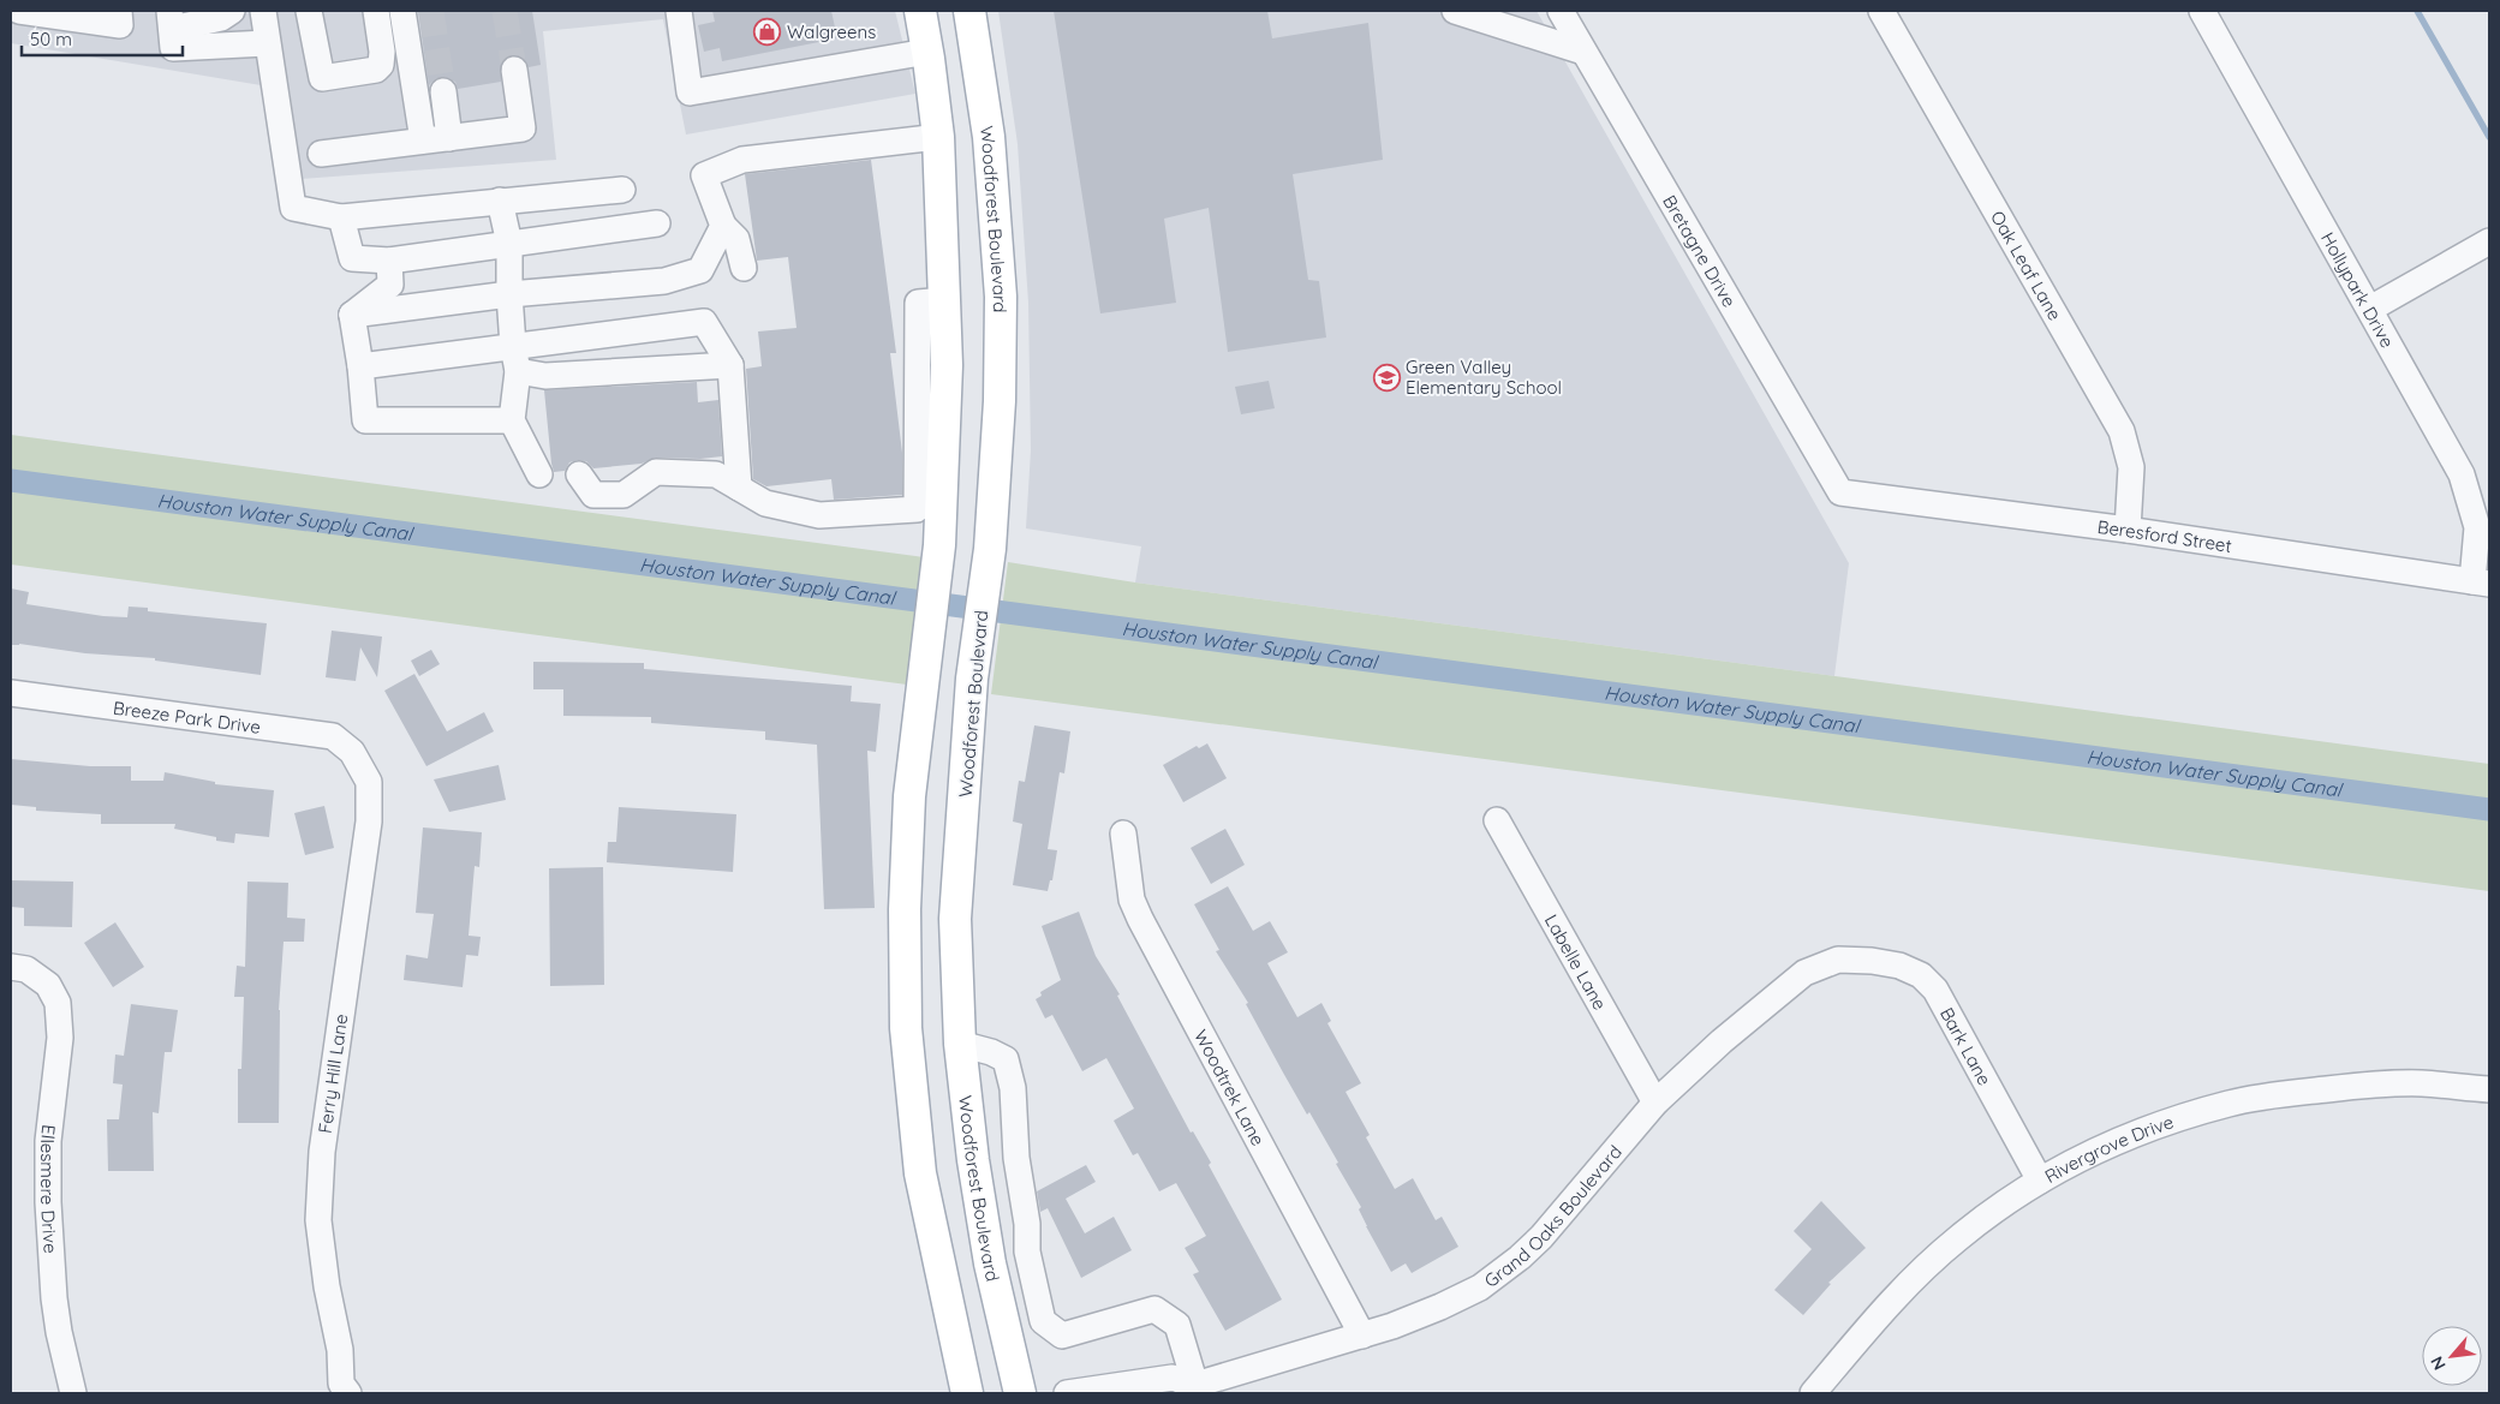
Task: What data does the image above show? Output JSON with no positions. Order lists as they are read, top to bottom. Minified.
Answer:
{"streets":{"main road":["Woodforest Boulevard"],"street":["Bretagne Drive","Oak Leaf Lane","Hollypark Drive","Beresford Street","Breeze Park Drive","Labelle Lane","Bark Lane","Ferry Hill Lane","Woodtrek Lane","Rivergrove Drive","Ellesmere Drive","Grand Oaks Boulevard"]},"crossings":[["Bretagne Drive","Beresford Street"],["Oak Leaf Lane","Beresford Street"],["Hollypark Drive","Beresford Street"],["Breeze Park Drive","Ferry Hill Lane"],["Labelle Lane","Grand Oaks Boulevard"],["Bark Lane","Rivergrove Drive"],["Bark Lane","Grand Oaks Boulevard"],["Woodtrek Lane","Grand Oaks Boulevard"]],"water":["Houston Water Supply Canal"],"places":{"shop":["Walgreens"],"school or university":["Green Valley Elementary School"]},"scale_bar":"50 m","north":"bottom left"}
